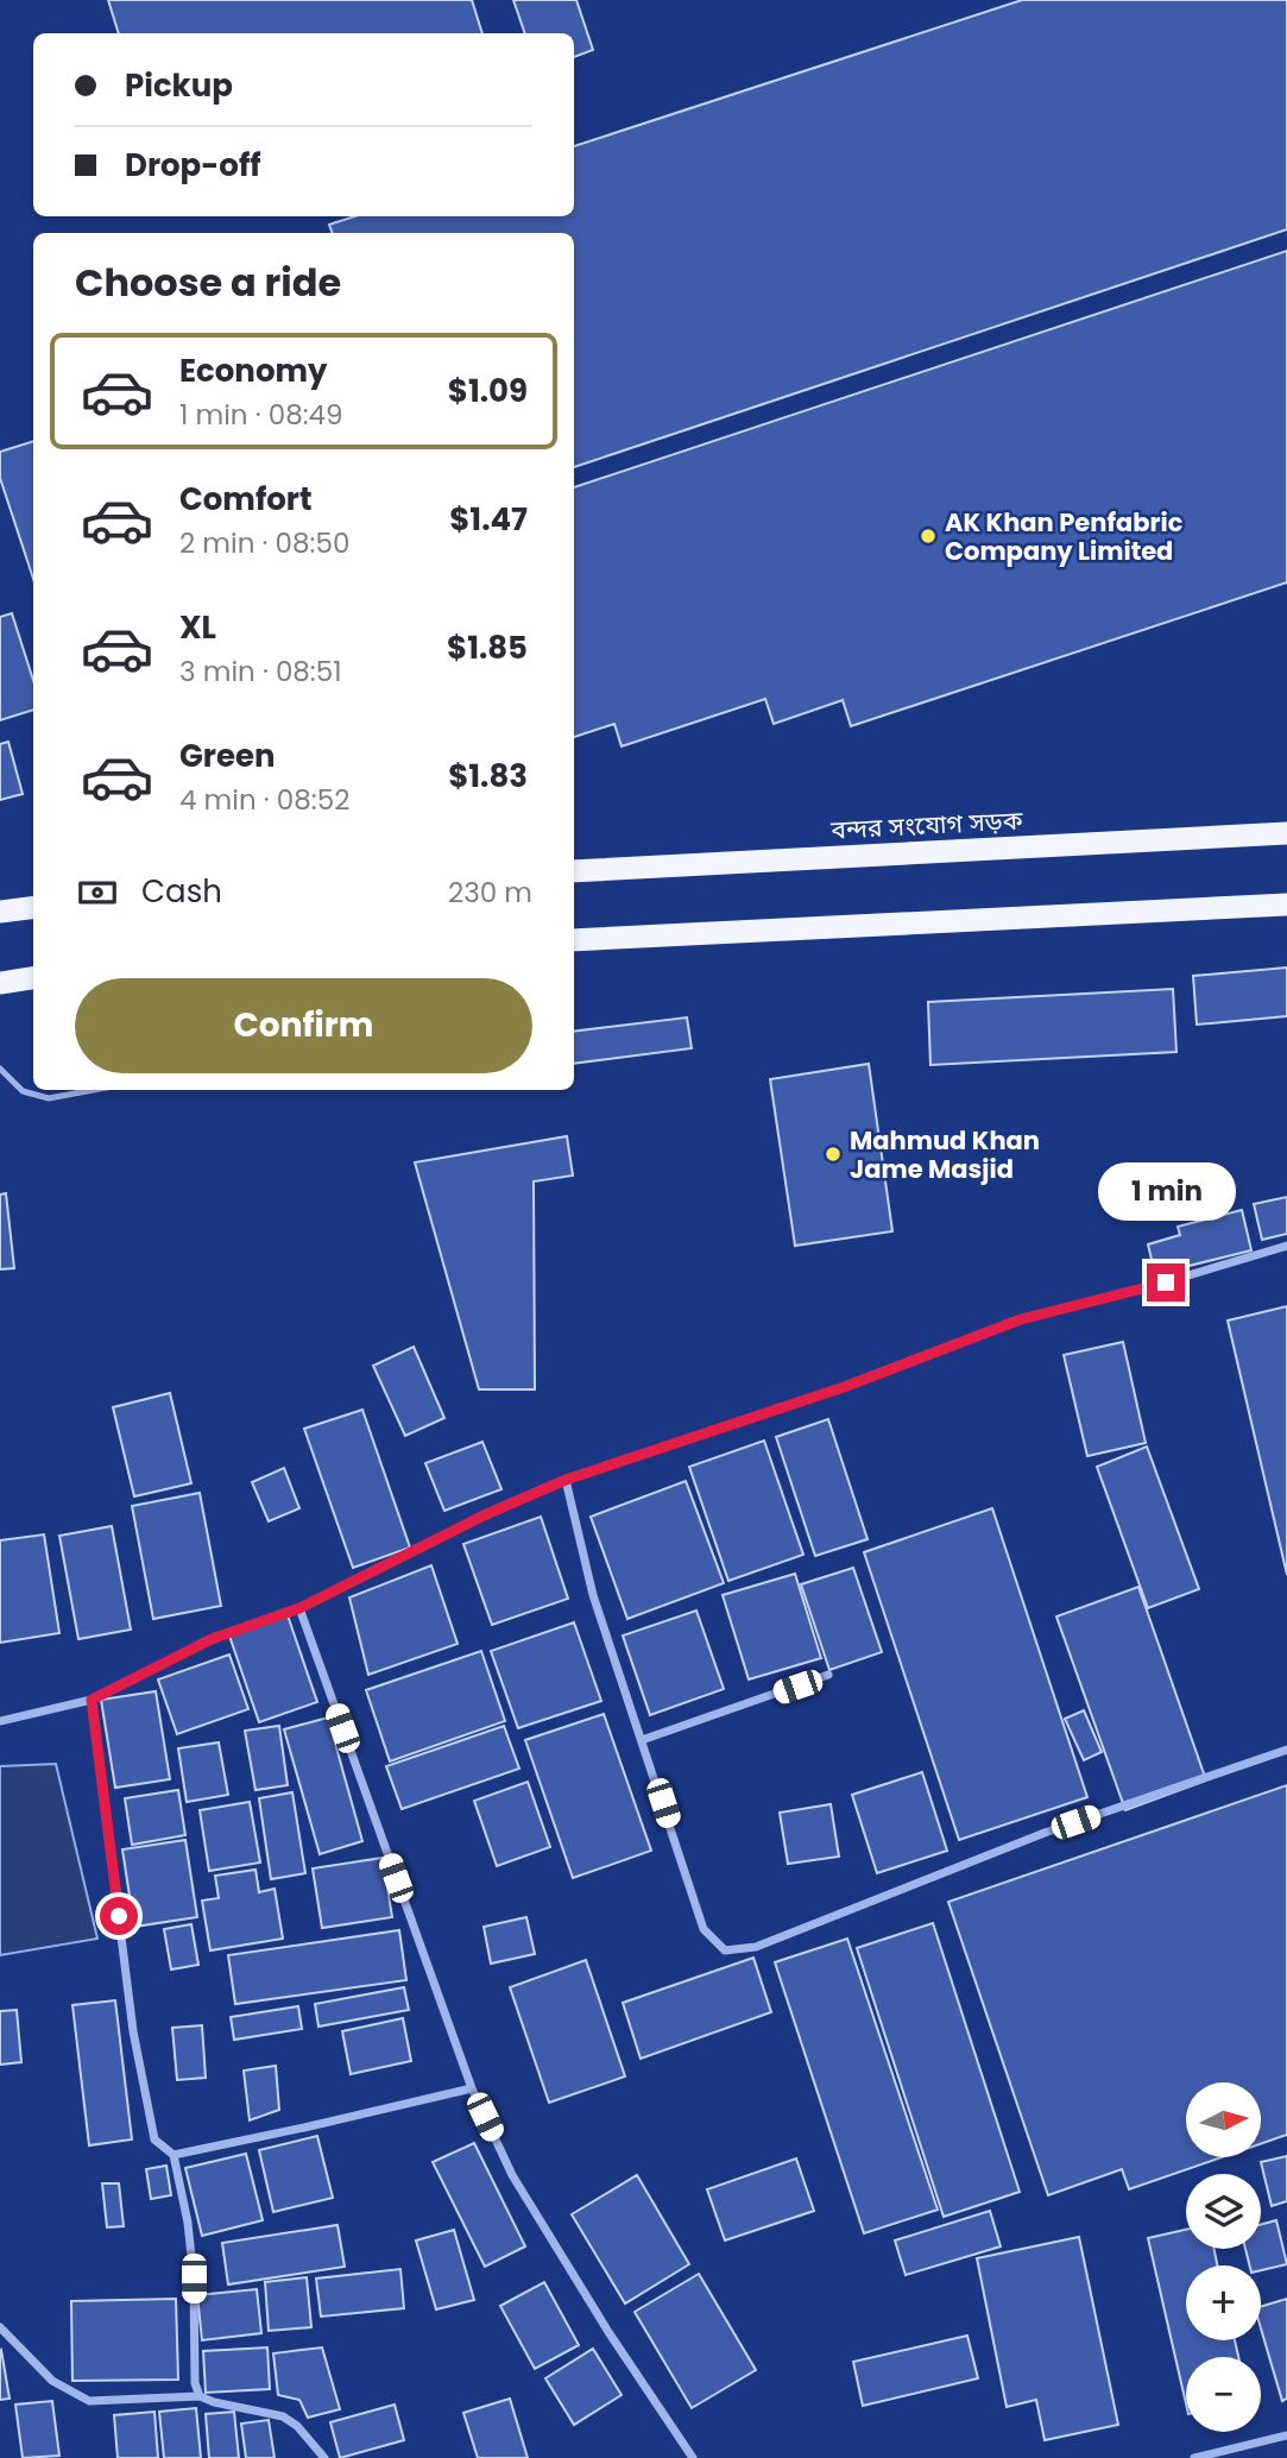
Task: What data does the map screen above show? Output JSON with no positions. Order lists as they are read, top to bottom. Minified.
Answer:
{"streets":{"highway":["বন্দর সংযোগ সড়ক"]},"places":["AK Khan Penfabric Company Limited","Mahmud Khan Jame Masjid"],"north":"right","page":{"banner":["Pickup","Drop-off"],"heading":"Choose a ride","list":[{"name":"Economy","note":"1 min · 08:49","value":"$1.09"},{"name":"Comfort","note":"2 min · 08:50","value":"$1.47"},{"name":"XL","note":"3 min · 08:51","value":"$1.85"},{"name":"Green","note":"4 min · 08:52","value":"$1.83"}],"pay":["Cash","230 m"],"buttons":"Confirm","bubble":"1 min","map_buttons":["+","−"]}}
